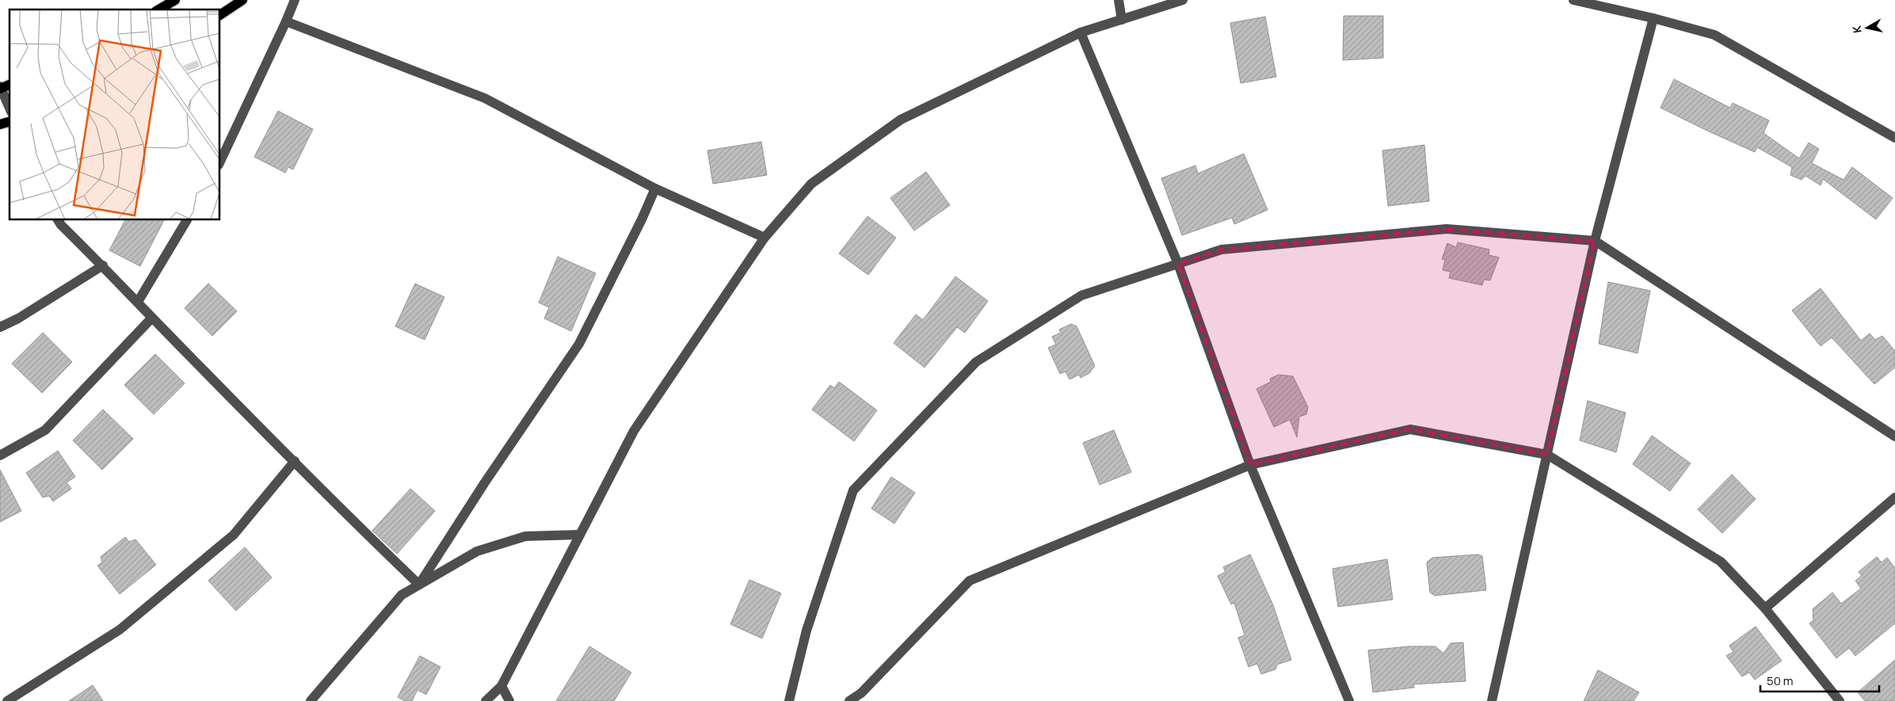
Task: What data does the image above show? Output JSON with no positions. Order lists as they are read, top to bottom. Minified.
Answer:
{"scale_bar":"50 m","north":"left"}
